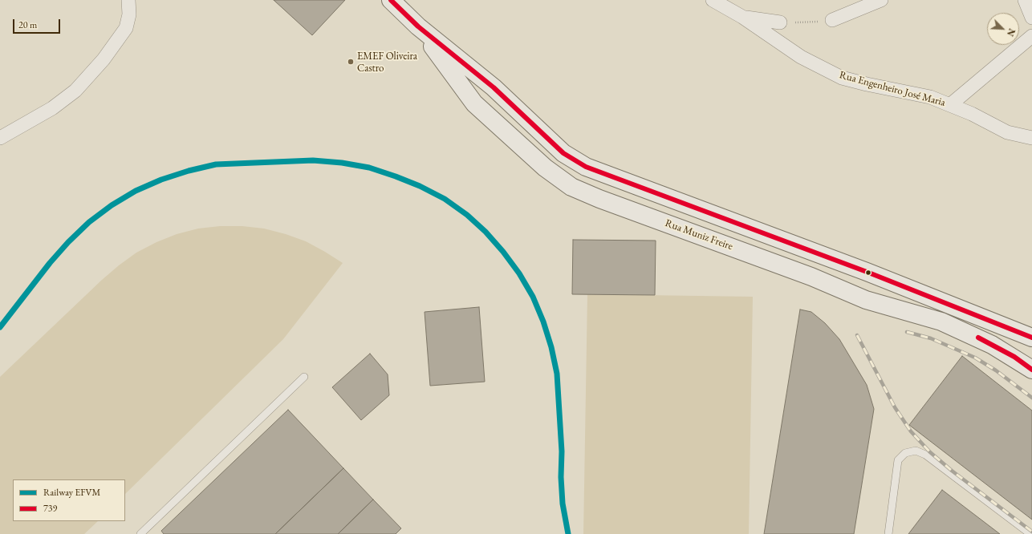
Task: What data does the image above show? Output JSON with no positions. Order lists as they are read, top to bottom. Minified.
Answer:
{"streets":{"street":["Rua Engenheiro José Maria","Rua Muniz Freire"]},"places":["EMEF Oliveira Castro"],"lines":["transit line 739","rail line EFVM"],"legend":["Railway EFVM","739"],"scale_bar":"20 m","north":"bottom right"}
